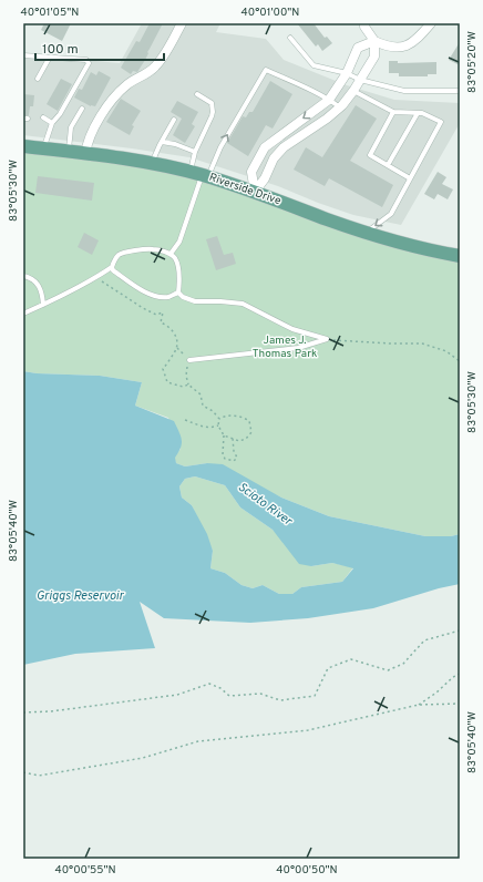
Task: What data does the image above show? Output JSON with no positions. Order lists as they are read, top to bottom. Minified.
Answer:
{"streets":{"main road":["Riverside Drive"]},"water":["Scioto River","Griggs Reservoir"],"parks":["James J. Thomas Park"],"scale_bar":"100 m","coordinates":["40°01'05\"N","40°01'00\"N","83°05'20\"W","83°05'30\"W","83°05'40\"W","40°00'55\"N","40°00'50\"N"]}
